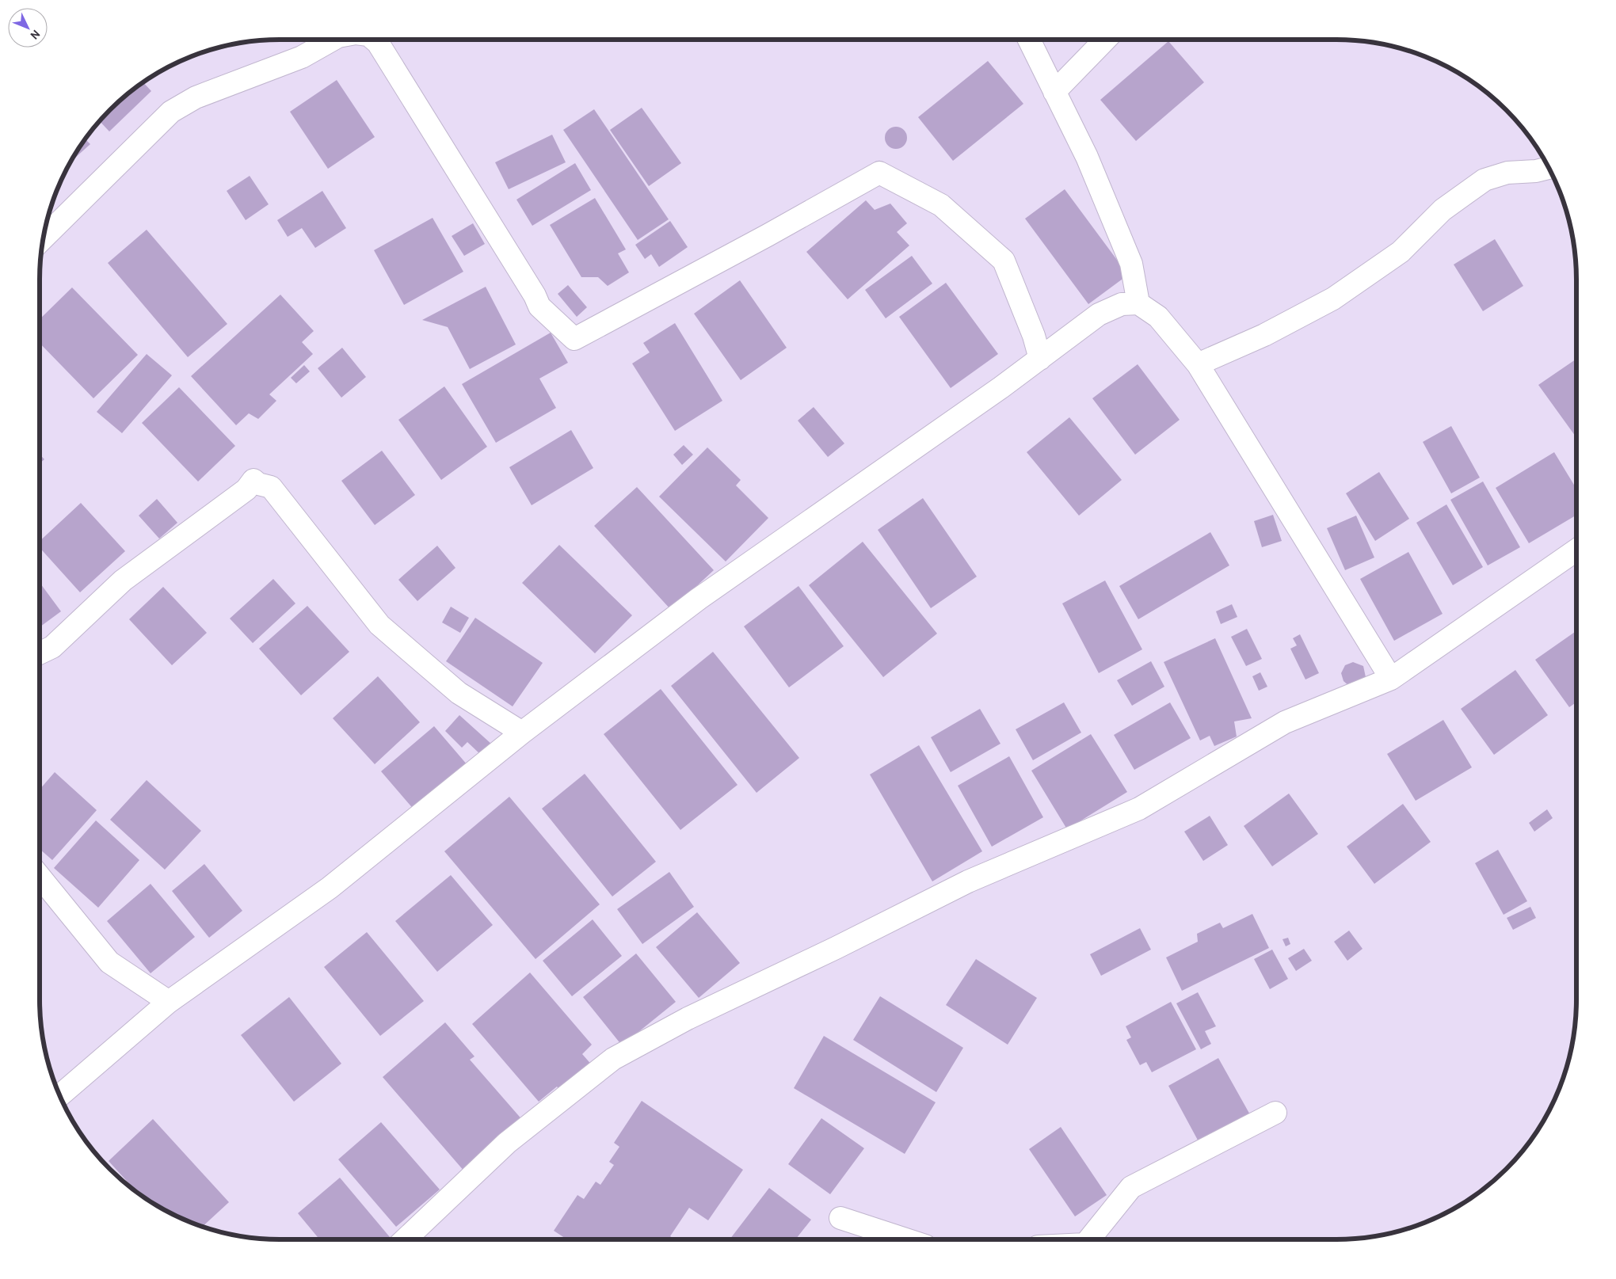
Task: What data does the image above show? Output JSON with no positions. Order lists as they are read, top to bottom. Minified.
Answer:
{"north":"bottom right"}
